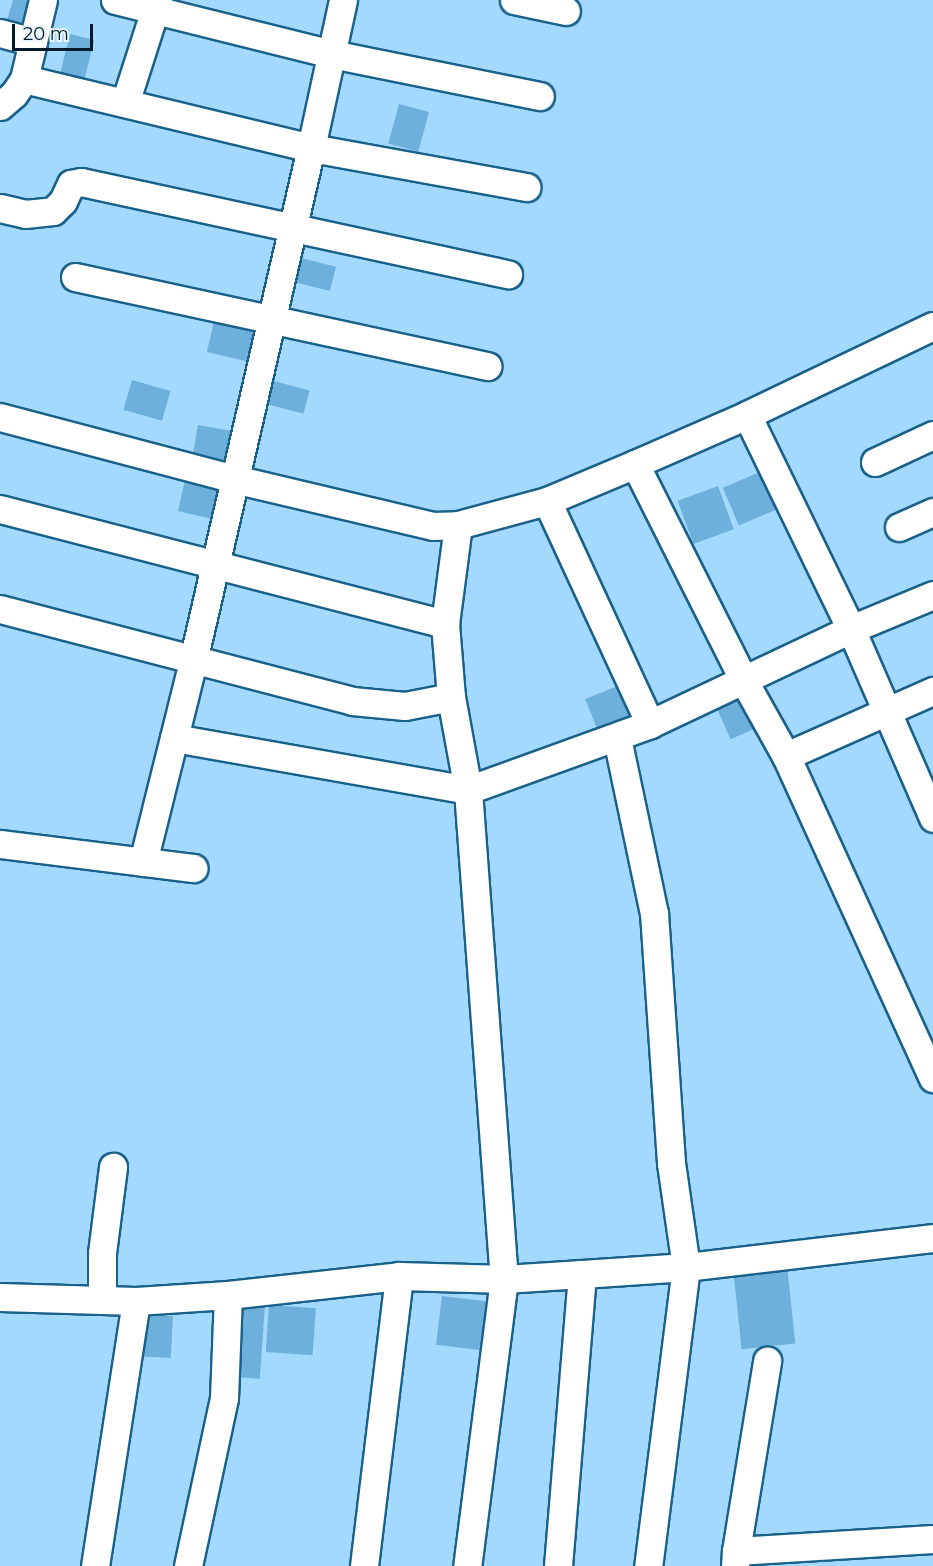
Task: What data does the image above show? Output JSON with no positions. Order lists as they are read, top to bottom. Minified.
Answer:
{"scale_bar":"20 m"}
